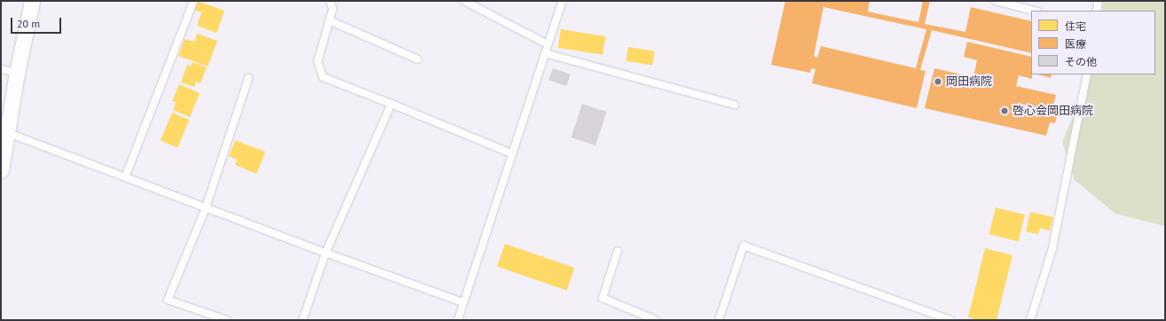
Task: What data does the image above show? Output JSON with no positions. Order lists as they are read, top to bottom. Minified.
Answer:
{"places":["岡田病院","啓心会岡田病院"],"legend":["住宅","医療","その他"],"scale_bar":"20 m"}
